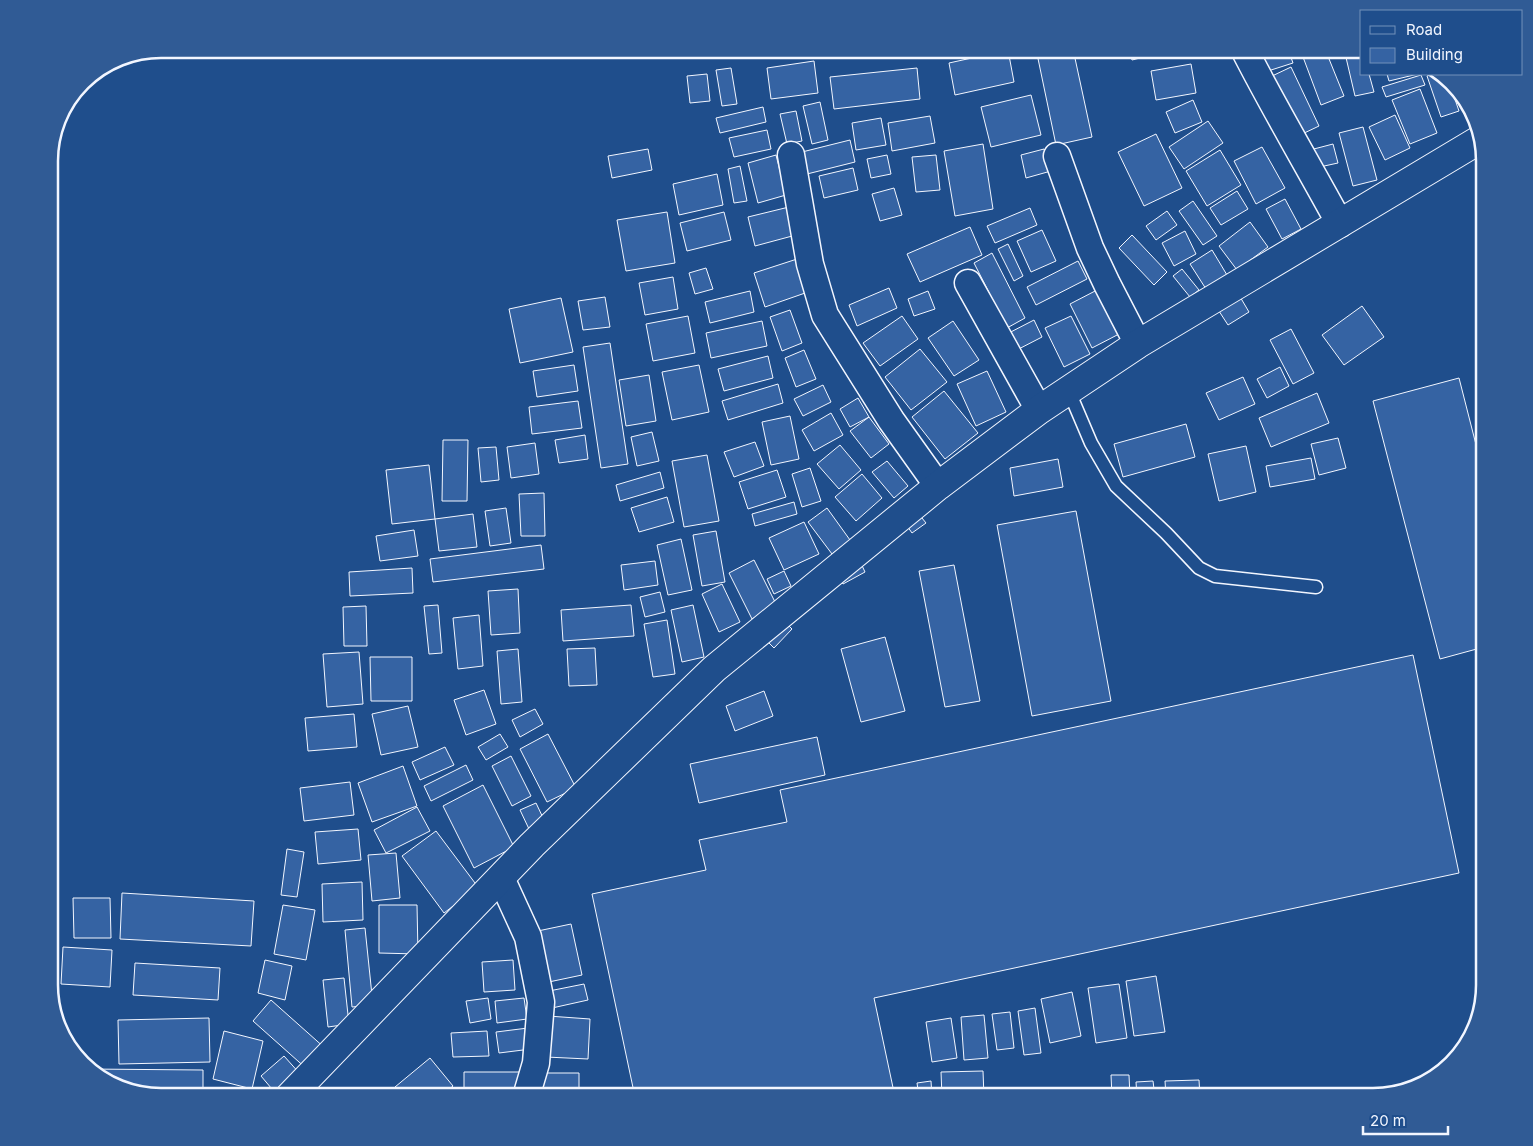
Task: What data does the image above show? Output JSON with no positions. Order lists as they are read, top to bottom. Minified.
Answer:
{"legend":["Road","Building"],"scale_bar":"20 m"}
